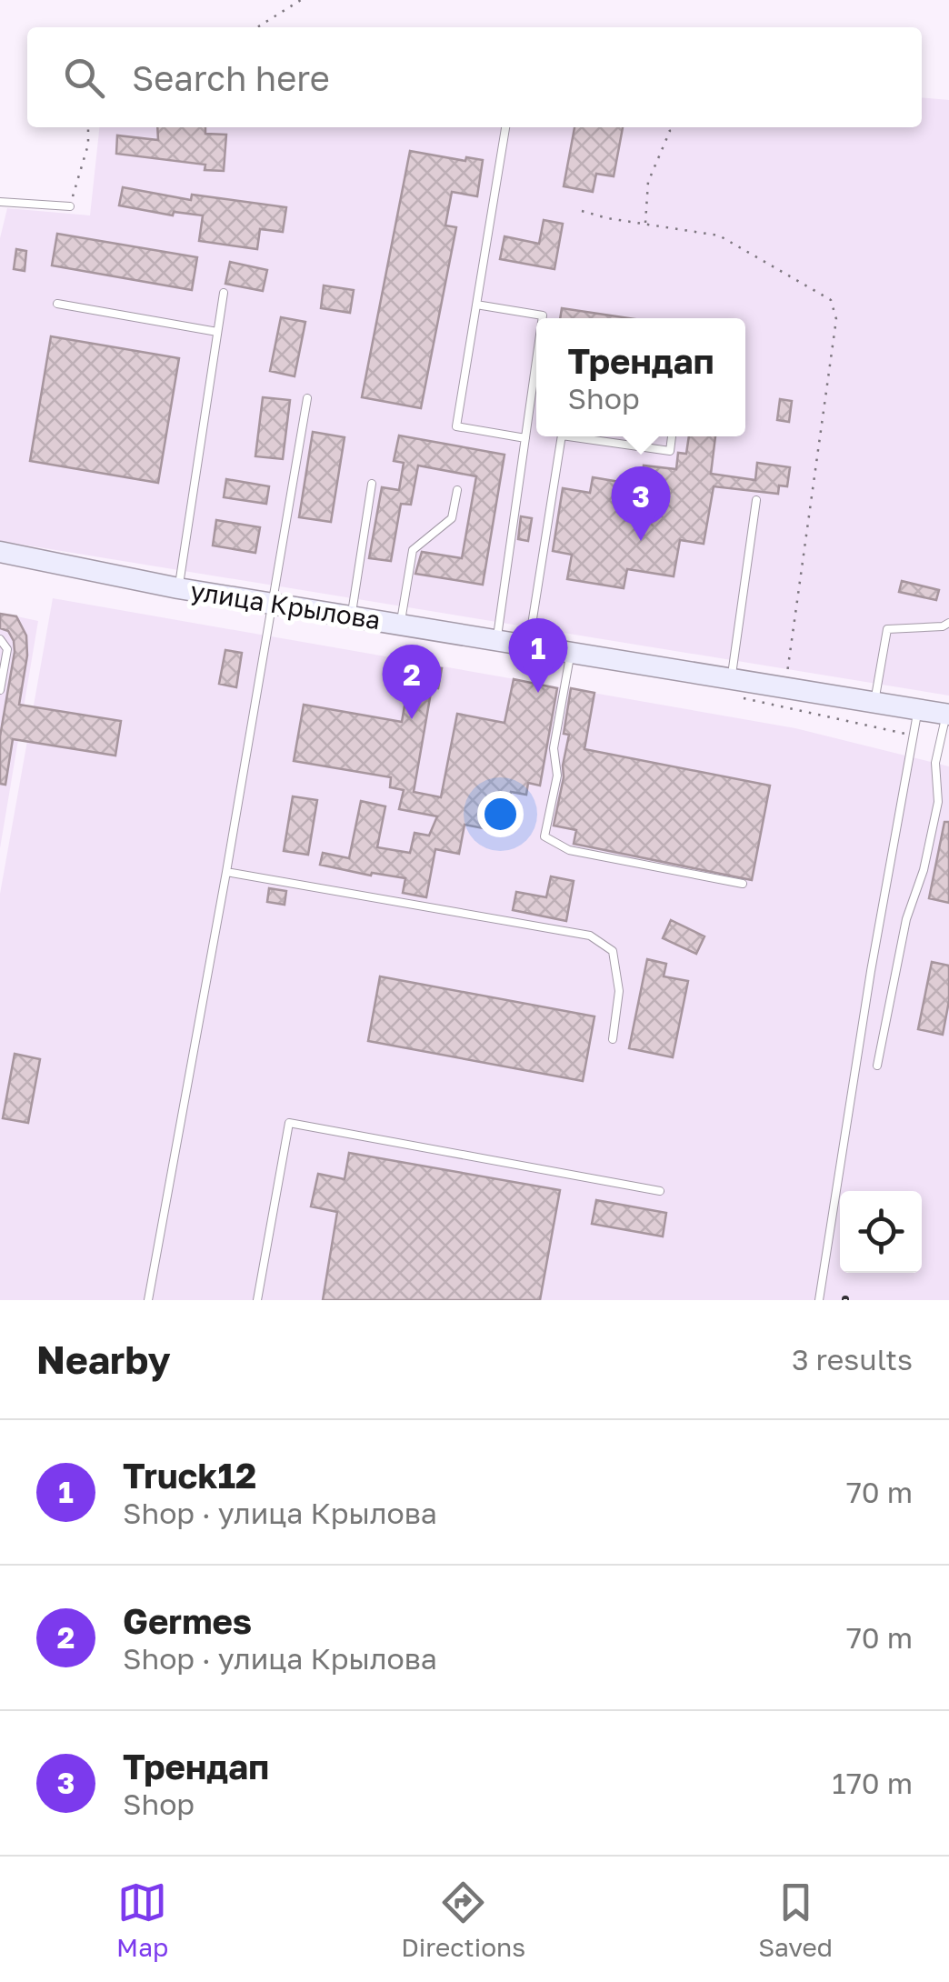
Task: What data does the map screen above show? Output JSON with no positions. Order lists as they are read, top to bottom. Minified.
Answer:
{"streets":{"street":["улица Крылова"]},"page":{"search":"Search here","popup":["Трендап","Shop"],"pins":["3","1","2"],"heading":["Nearby","3 results"],"list":[{"mark":"1","name":"Truck12","note":"Shop · улица Крылова","value":"70 m"},{"mark":"2","name":"Germes","note":"Shop · улица Крылова","value":"70 m"},{"mark":"3","name":"Трендап","note":"Shop","value":"170 m"}],"nav":["Map","Directions","Saved"]}}
